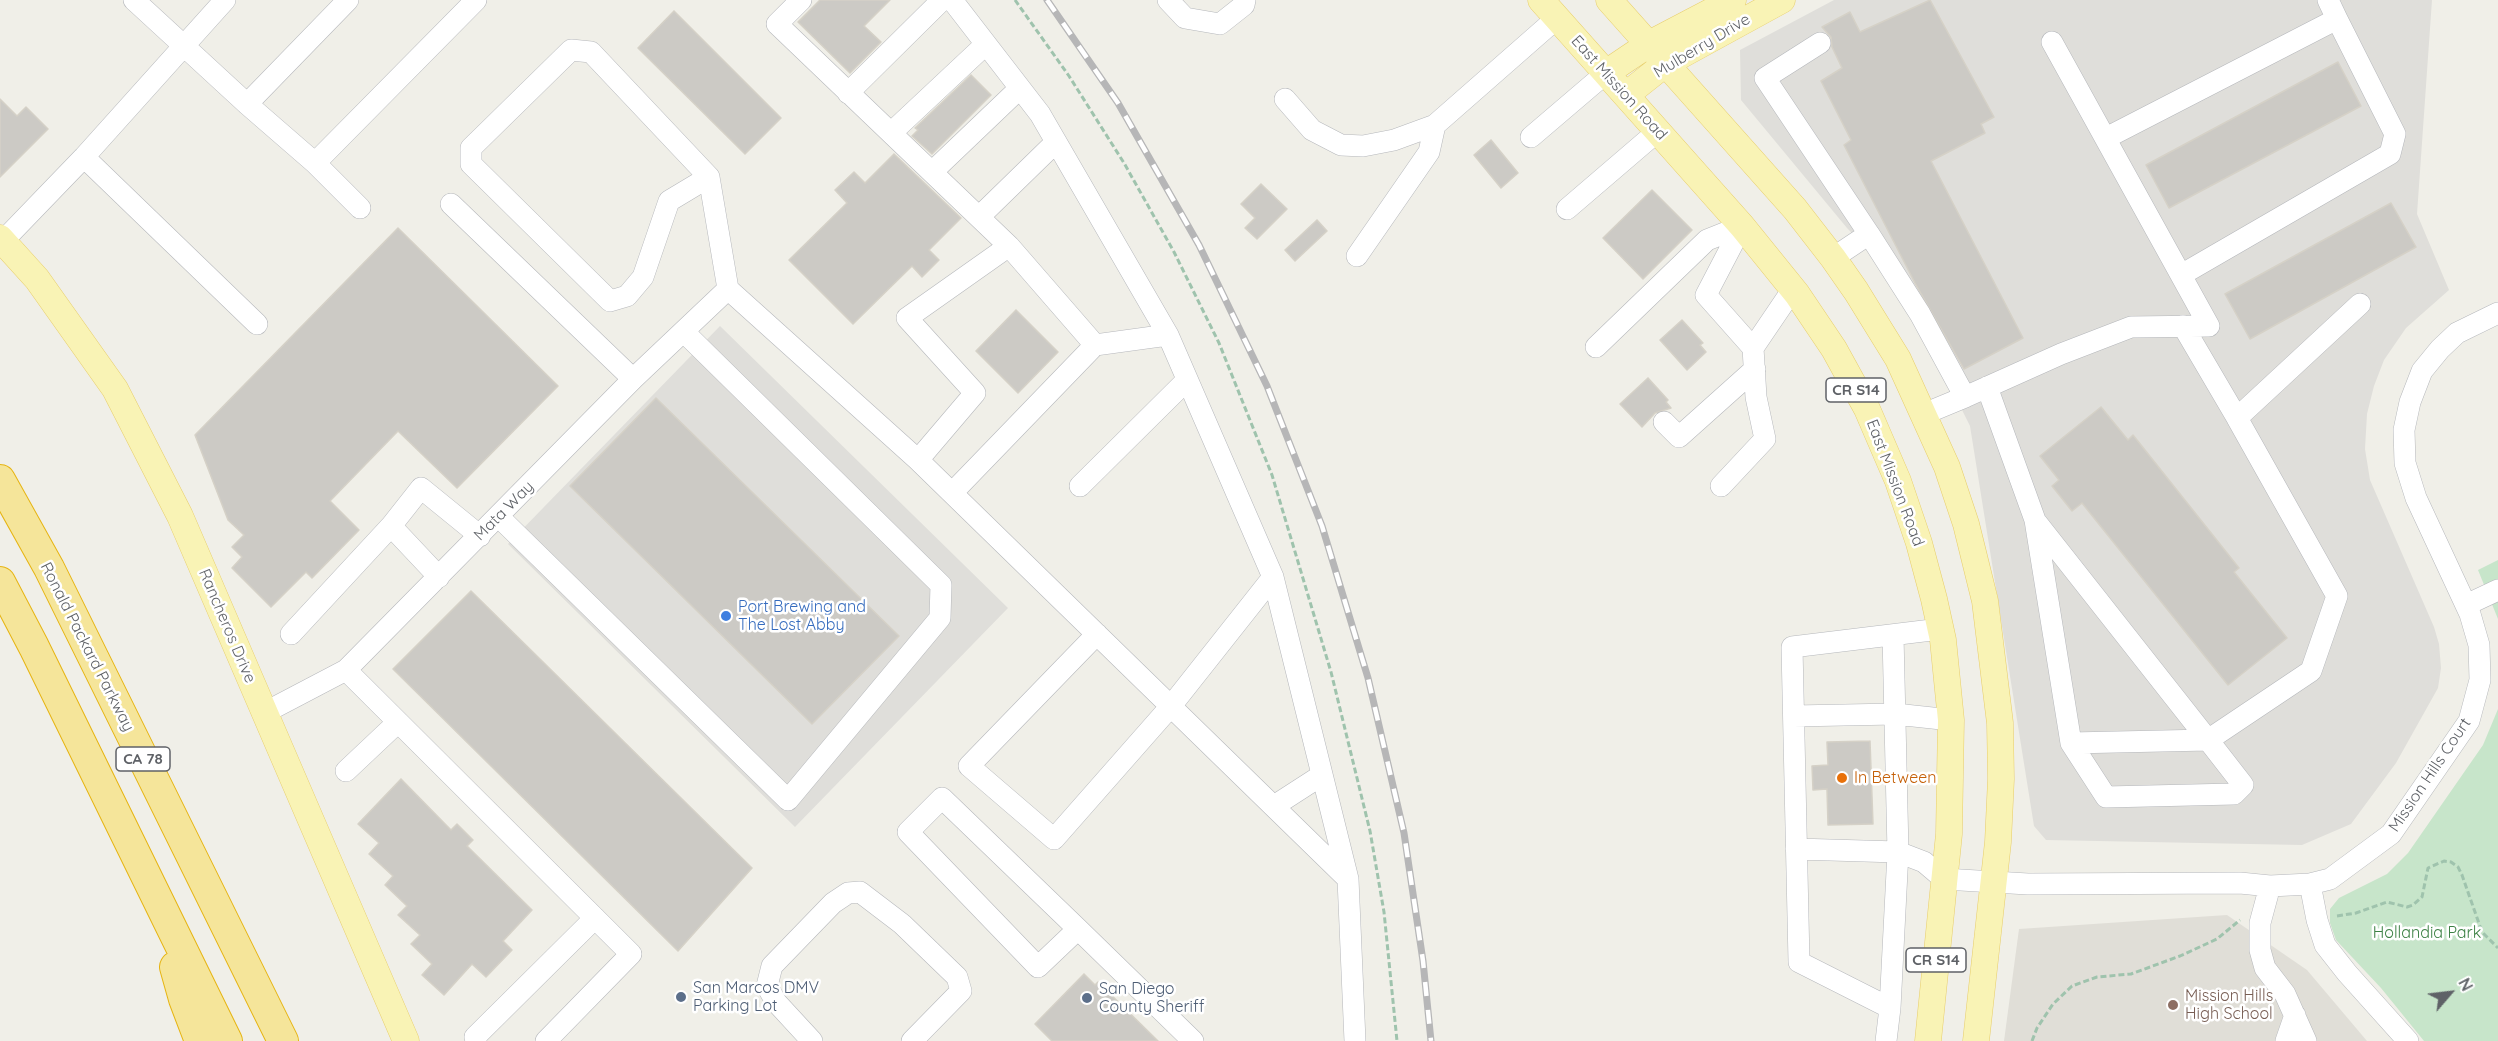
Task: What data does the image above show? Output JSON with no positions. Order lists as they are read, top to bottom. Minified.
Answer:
{"streets":{"highway":["Ronald Packard Parkway","CA 78"],"main road":["Mulberry Drive","East Mission Road","CR S14","Rancheros Drive"],"street":["Mata Way","Mission Hills Court"]},"crossings":[["Mulberry Drive","East Mission Road"],["Mulberry Drive","CR S14"],["East Mission Road","Mission Hills Court"],["CR S14","Mission Hills Court"],["Mata Way","Rancheros Drive"]],"parks":["Hollandia Park"],"places":["Port Brewing and The Lost Abby","In Between","San Marcos DMV Parking Lot","San Diego County Sheriff","Mission Hills High School"],"north":"top right"}
